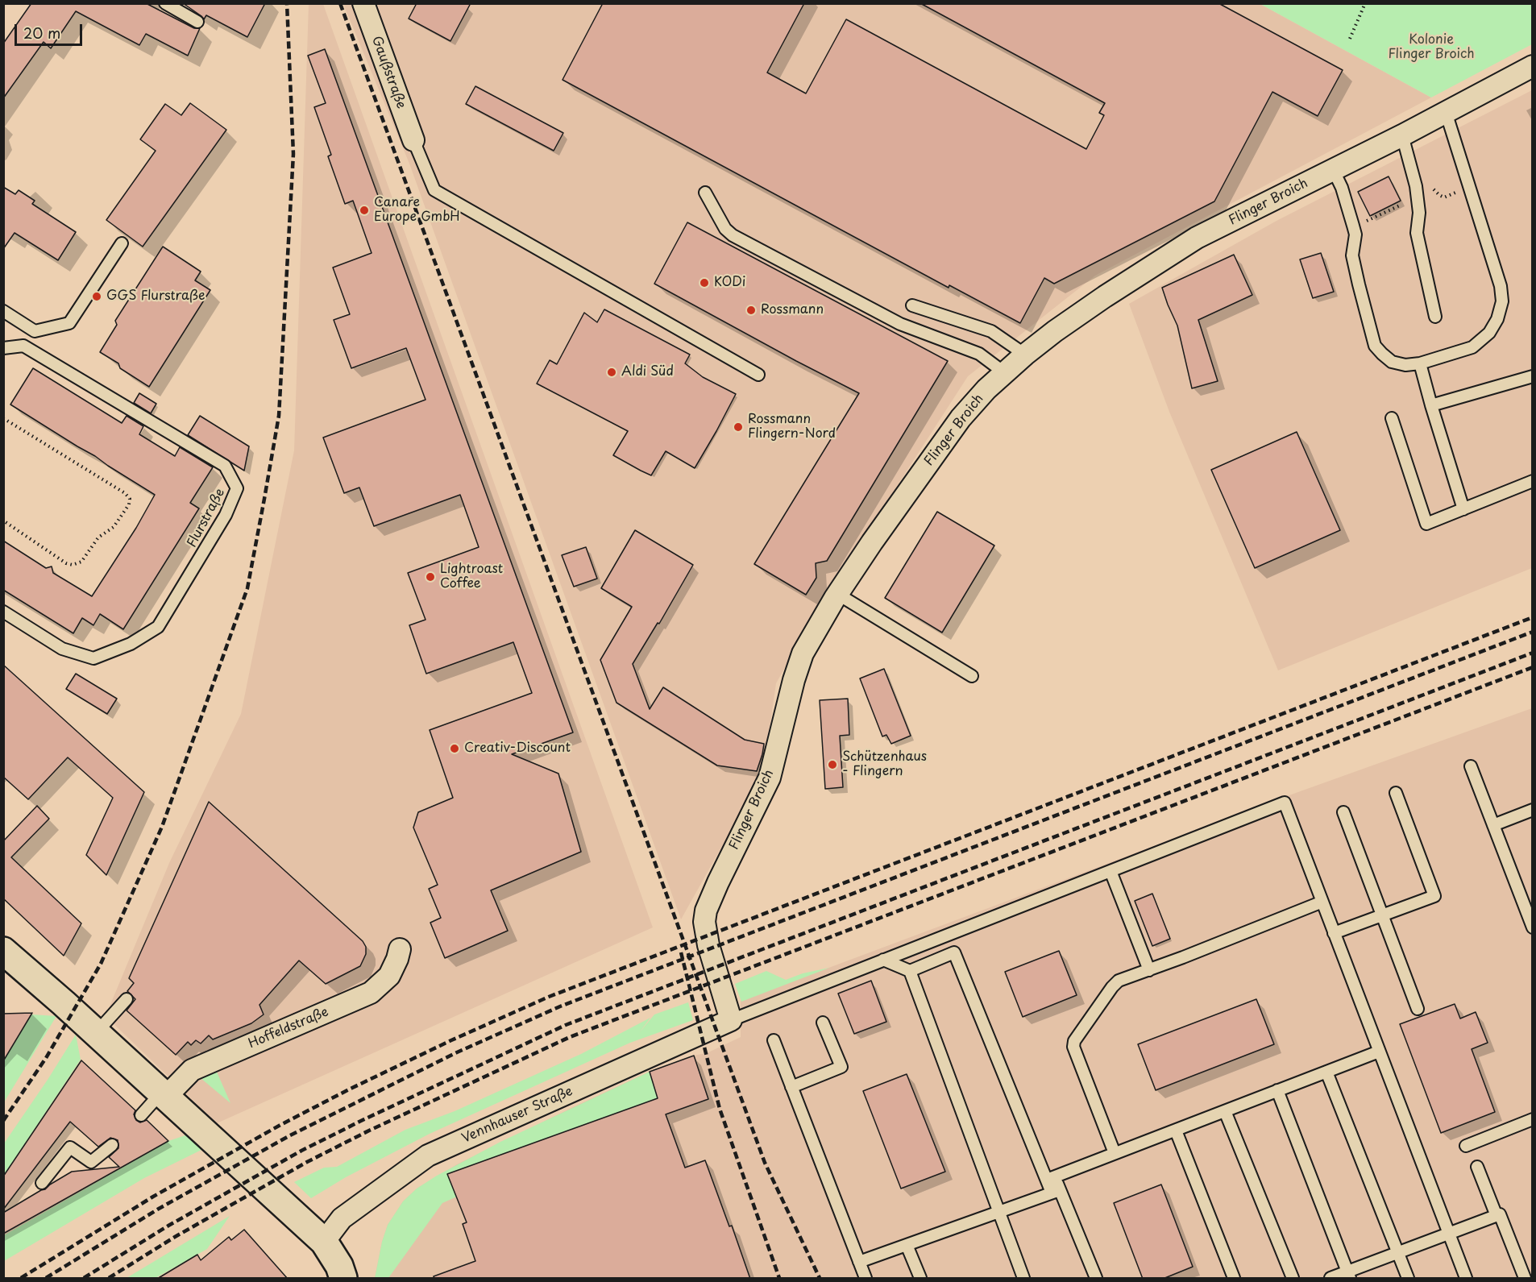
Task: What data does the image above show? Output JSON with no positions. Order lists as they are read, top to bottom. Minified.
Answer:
{"streets":{"street":["Gaußstraße","Flinger Broich","Hoffeldstraße","Vennhauser Straße"],"lane":["Flurstraße"]},"crossings":[["Flinger Broich","Vennhauser Straße"]],"parks":["Kolonie Flinger Broich"],"places":["Canare Europe GmbH","KODi","GGS Flurstraße","Rossmann","Aldi Süd","Rossmann Flingern-Nord","Lightroast Coffee","Creativ-Discount","Schützenhaus - Flingern"],"scale_bar":"20 m"}
